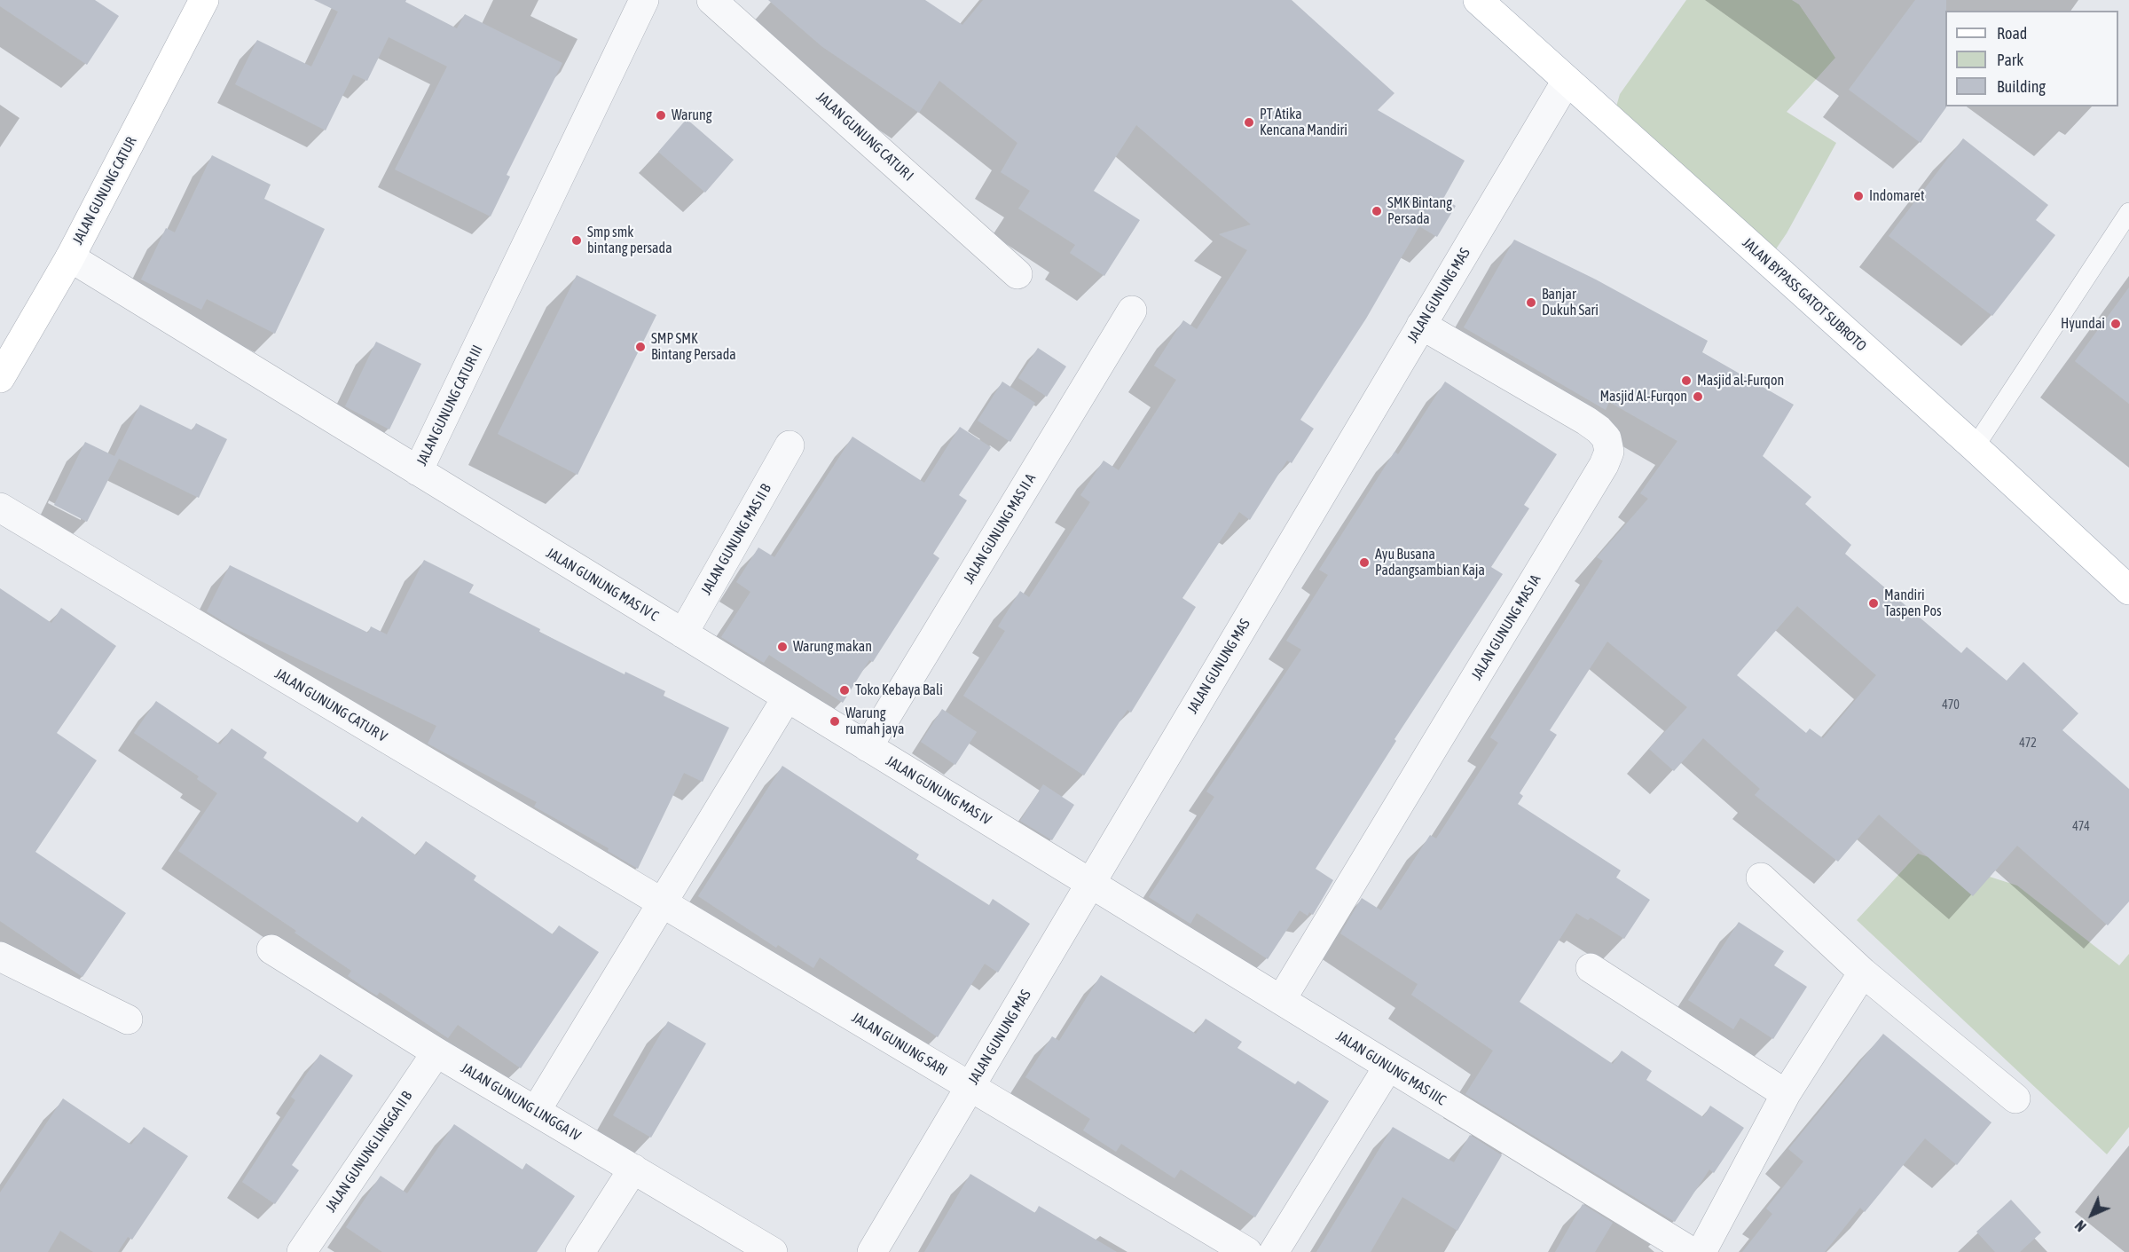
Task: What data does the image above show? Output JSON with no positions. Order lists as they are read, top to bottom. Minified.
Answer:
{"streets":{"main road":["JALAN GUNUNG CATUR","JALAN BYPASS GATOT SUBROTO"],"street":["JALAN GUNUNG CATUR I","JALAN GUNUNG MAS","JALAN GUNUNG CATUR III","JALAN GUNUNG MAS II A","JALAN GUNUNG MAS II B","JALAN GUNUNG MAS IV C","JALAN GUNUNG MAS IA","JALAN GUNUNG CATUR V","JALAN GUNUNG MAS IV","JALAN GUNUNG SARI","JALAN GUNUNG MAS IIIC","JALAN GUNUNG LINGGA IV","JALAN GUNUNG LINGGA II B"]},"crossings":[["JALAN GUNUNG CATUR","JALAN GUNUNG CATUR III"],["JALAN BYPASS GATOT SUBROTO","JALAN GUNUNG MAS"],["JALAN GUNUNG MAS","JALAN GUNUNG MAS IA"],["JALAN GUNUNG MAS","JALAN GUNUNG MAS IV"],["JALAN GUNUNG MAS","JALAN GUNUNG SARI"],["JALAN GUNUNG MAS","JALAN GUNUNG MAS IIIC"],["JALAN GUNUNG CATUR III","JALAN GUNUNG MAS IV C"],["JALAN GUNUNG MAS II A","JALAN GUNUNG MAS IV"],["JALAN GUNUNG MAS II B","JALAN GUNUNG MAS IV C"],["JALAN GUNUNG MAS IV C","JALAN GUNUNG MAS IV"],["JALAN GUNUNG MAS IA","JALAN GUNUNG MAS IIIC"],["JALAN GUNUNG CATUR V","JALAN GUNUNG SARI"],["JALAN GUNUNG MAS IV","JALAN GUNUNG MAS IIIC"],["JALAN GUNUNG LINGGA IV","JALAN GUNUNG LINGGA II B"]],"places":["Warung","PT Atika Kencana Mandiri","Indomaret","SMK Bintang Persada","Smp smk bintang persada","Banjar Dukuh Sari","Hyundai","SMP SMK Bintang Persada","Masjid al-Furqon","Masjid Al-Furqon","Ayu Busana Padangsambian Kaja","Mandiri Taspen Pos","Warung makan","Toko Kebaya Bali","Warung rumah jaya"],"house_numbers":["470","472","474"],"legend":["Road","Park","Building"],"north":"bottom left"}
